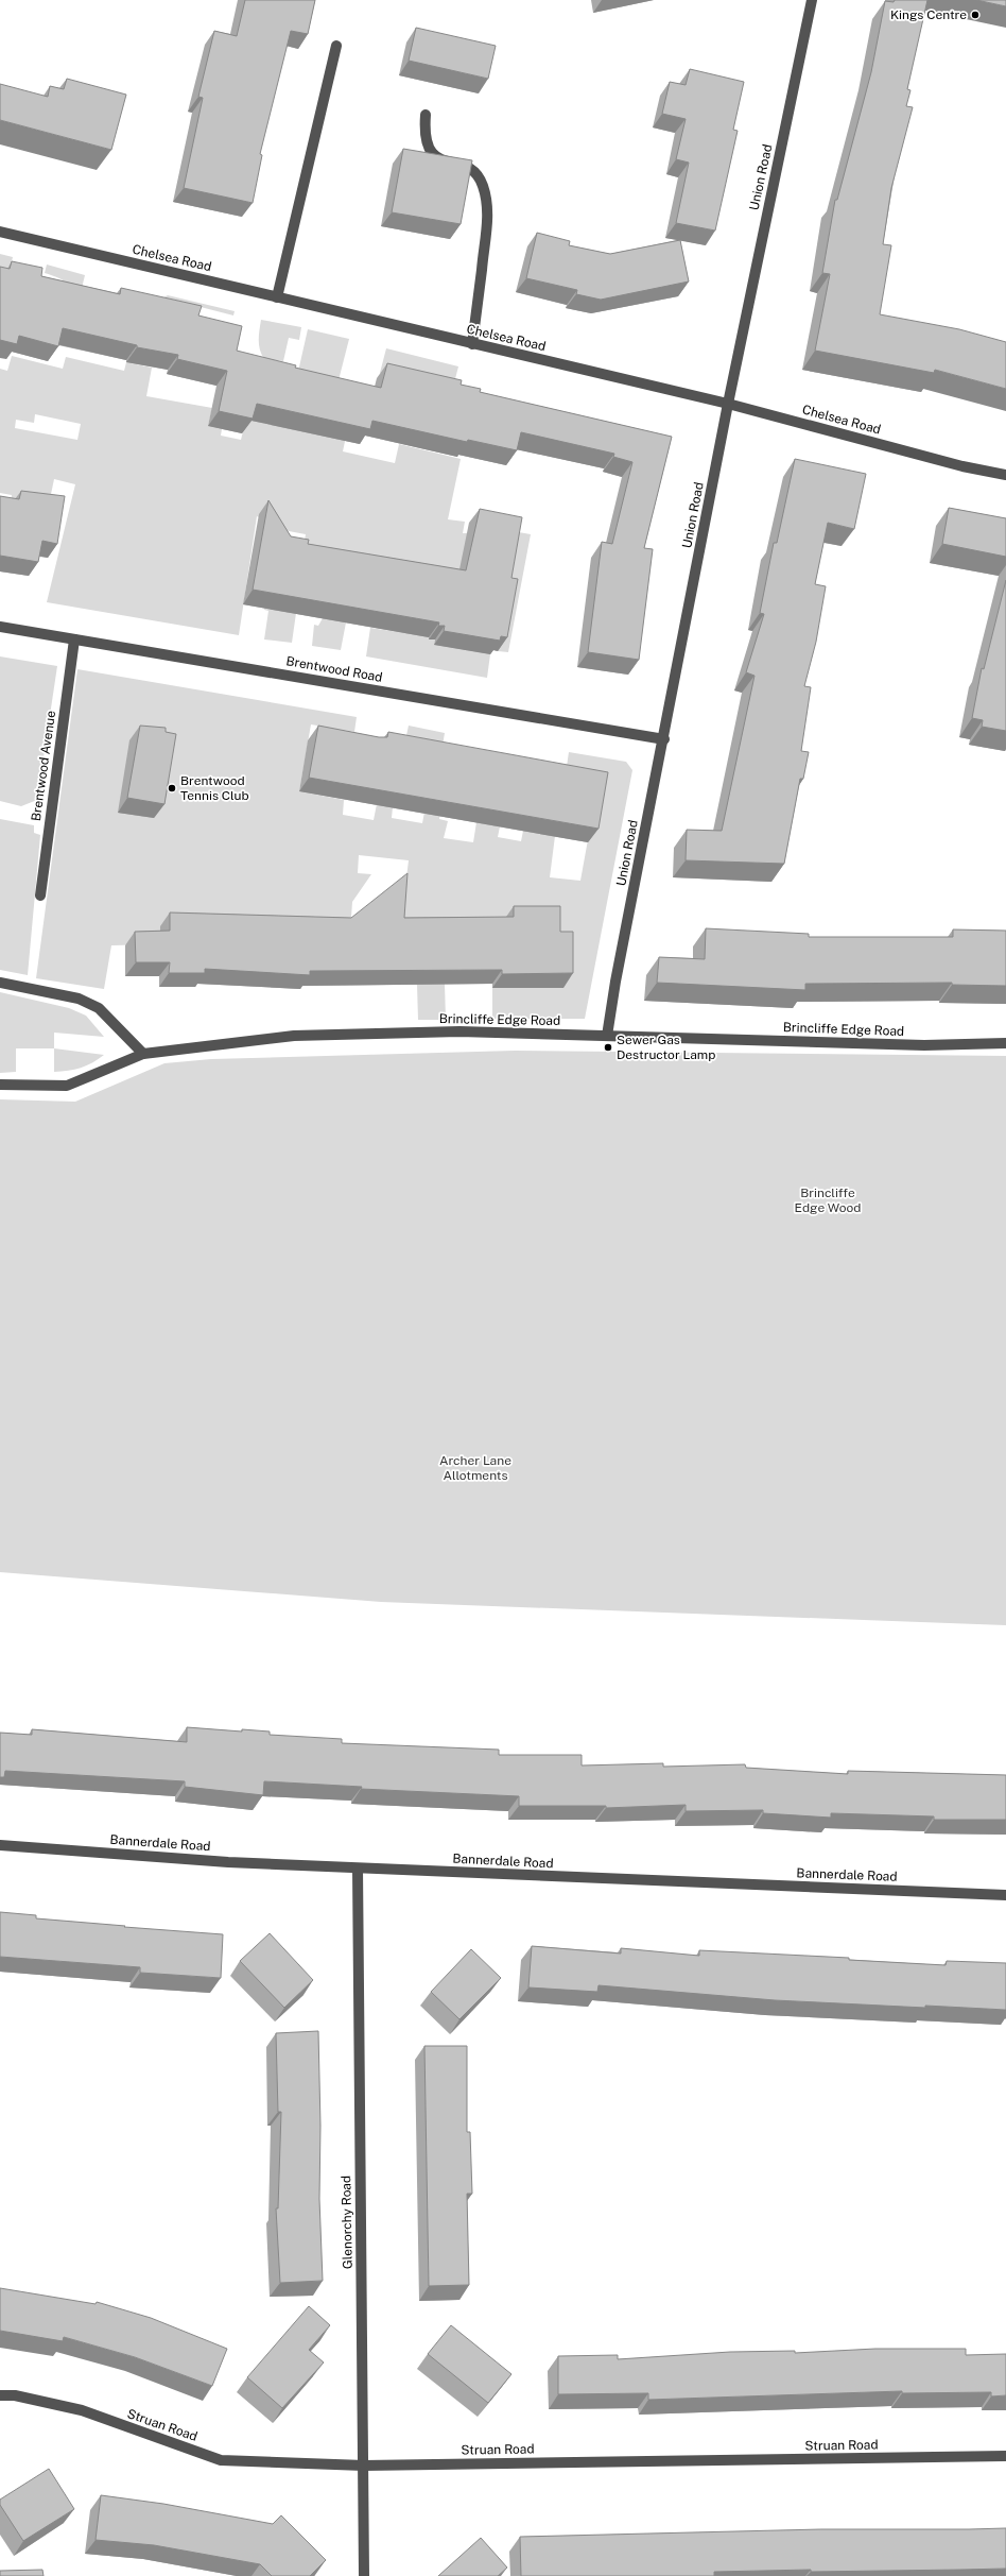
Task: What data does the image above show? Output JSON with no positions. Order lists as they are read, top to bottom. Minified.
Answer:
{"streets":{"street":["Union Road","Chelsea Road","Brentwood Road","Brentwood Avenue","Brincliffe Edge Road","Bannerdale Road","Glenorchy Road","Struan Road"]},"crossings":[["Union Road","Chelsea Road"],["Union Road","Brentwood Road"],["Union Road","Brincliffe Edge Road"],["Brentwood Road","Brentwood Avenue"],["Bannerdale Road","Glenorchy Road"],["Glenorchy Road","Struan Road"]],"parks":["Brincliffe Edge Wood","Archer Lane Allotments"],"places":["Kings Centre","Brentwood Tennis Club","Sewer Gas Destructor Lamp"]}
